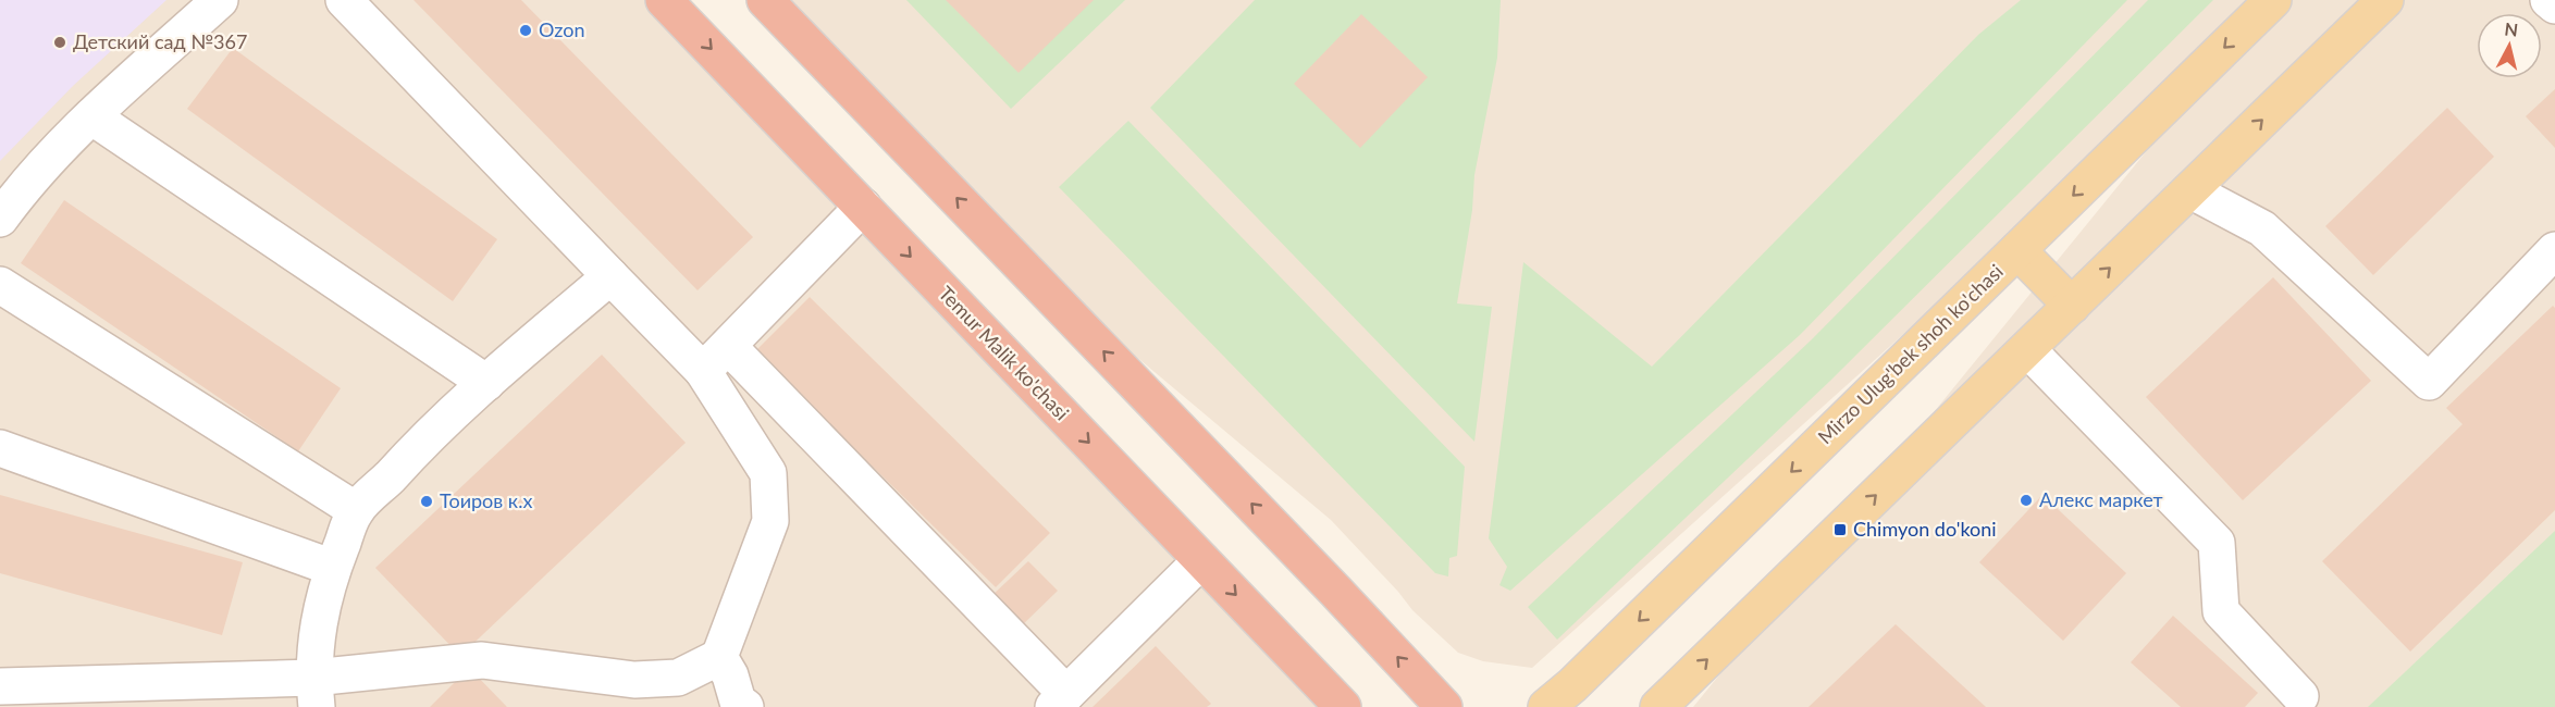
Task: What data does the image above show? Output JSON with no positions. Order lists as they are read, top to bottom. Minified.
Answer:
{"streets":{"highway":["Temur Malik ko'chasi"],"main road":["Mirzo Ulug'bek shoh ko'chasi"]},"places":{"other":["Ozon","Детский сад №367","Алекс маркет","Тоиров к.х"],"transit":["Chimyon do'koni"]},"north":"top"}
